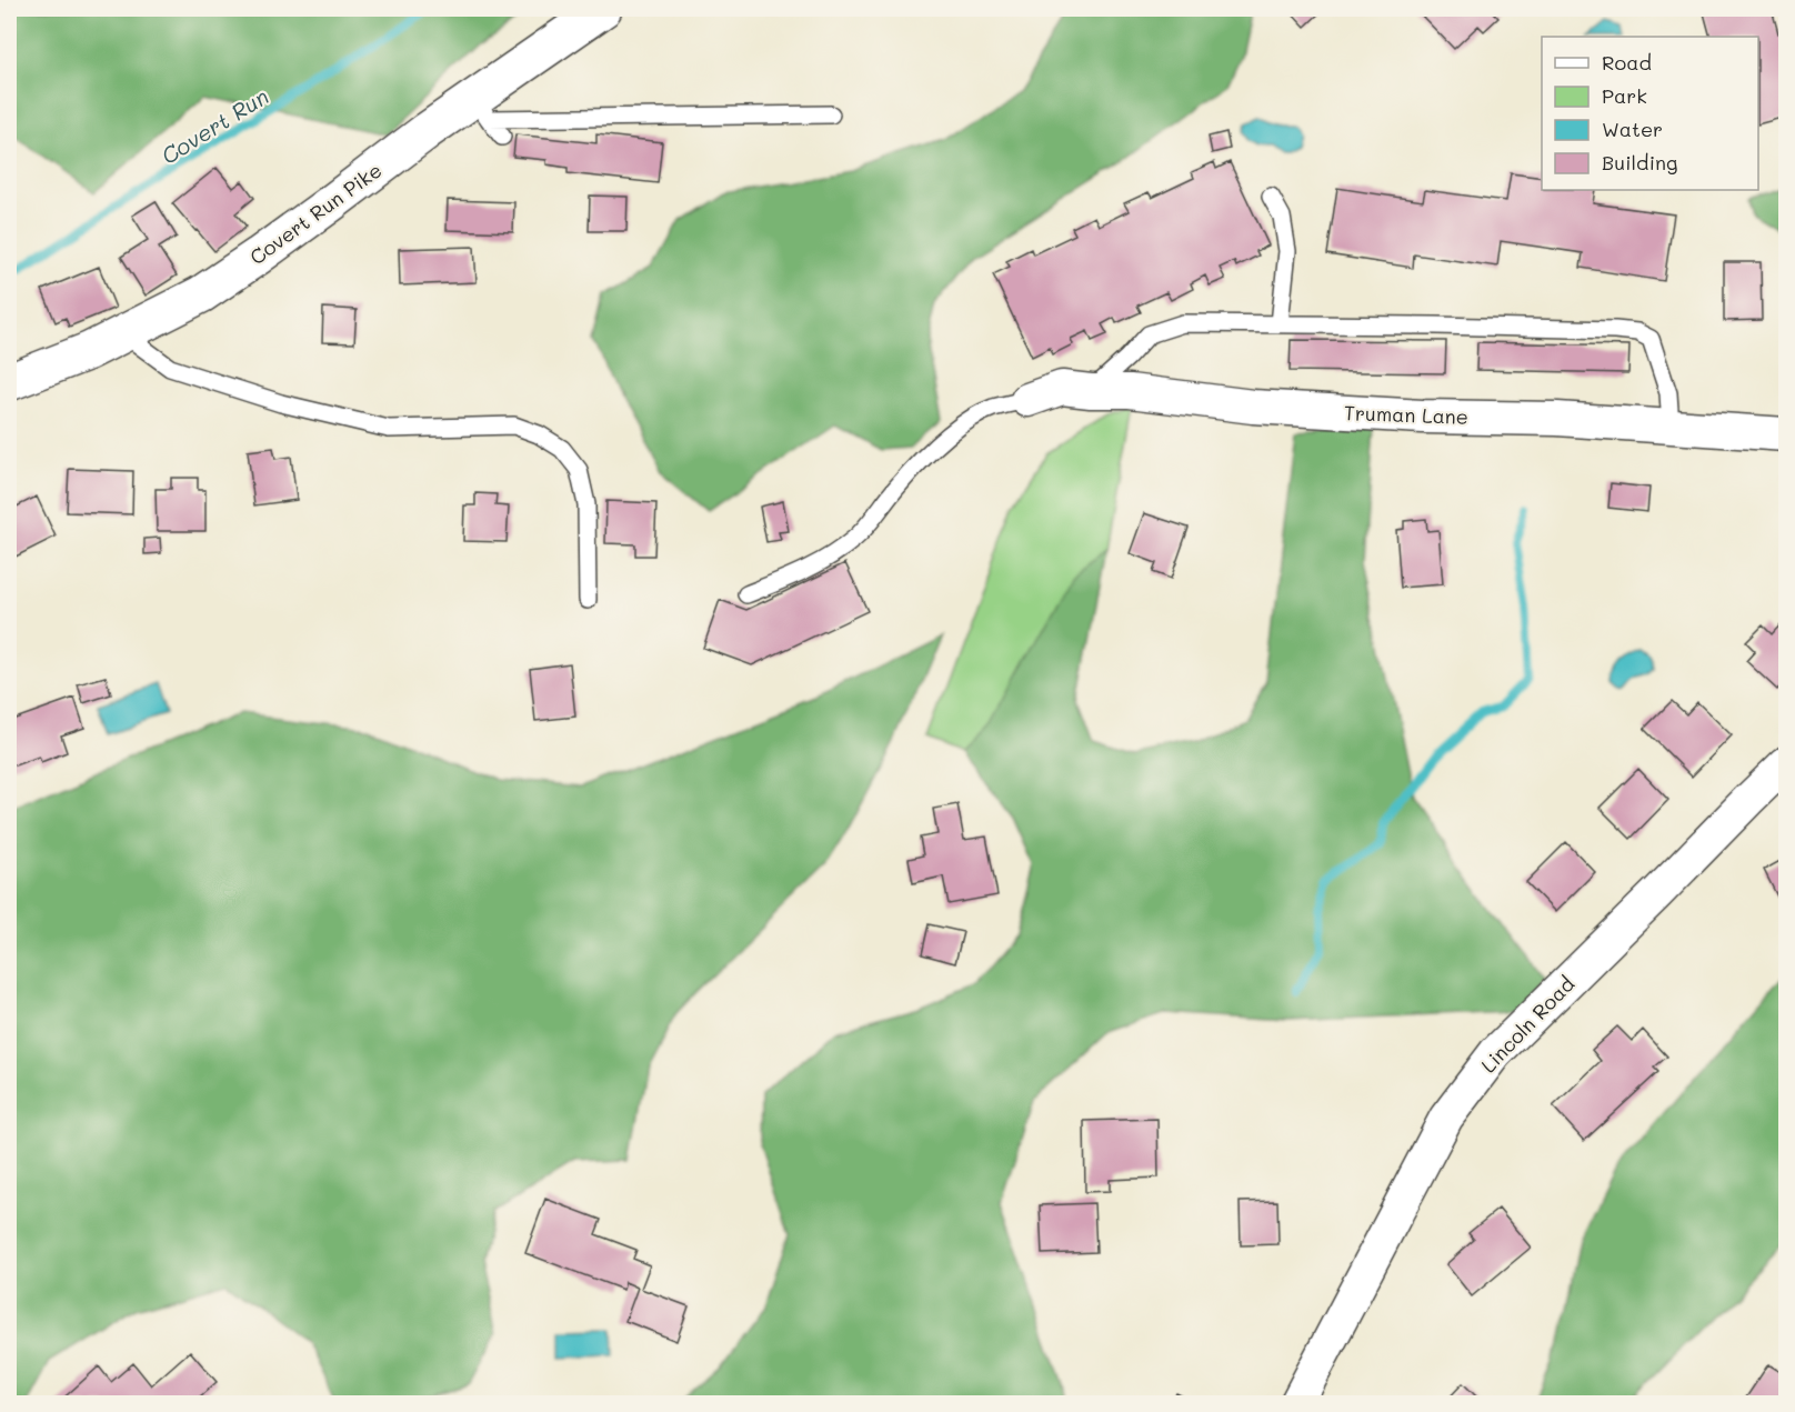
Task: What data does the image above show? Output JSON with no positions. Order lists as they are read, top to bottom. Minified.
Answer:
{"streets":{"street":["Covert Run Pike","Truman Lane","Lincoln Road"]},"water":["Covert Run"],"legend":["Road","Park","Water","Building"]}
